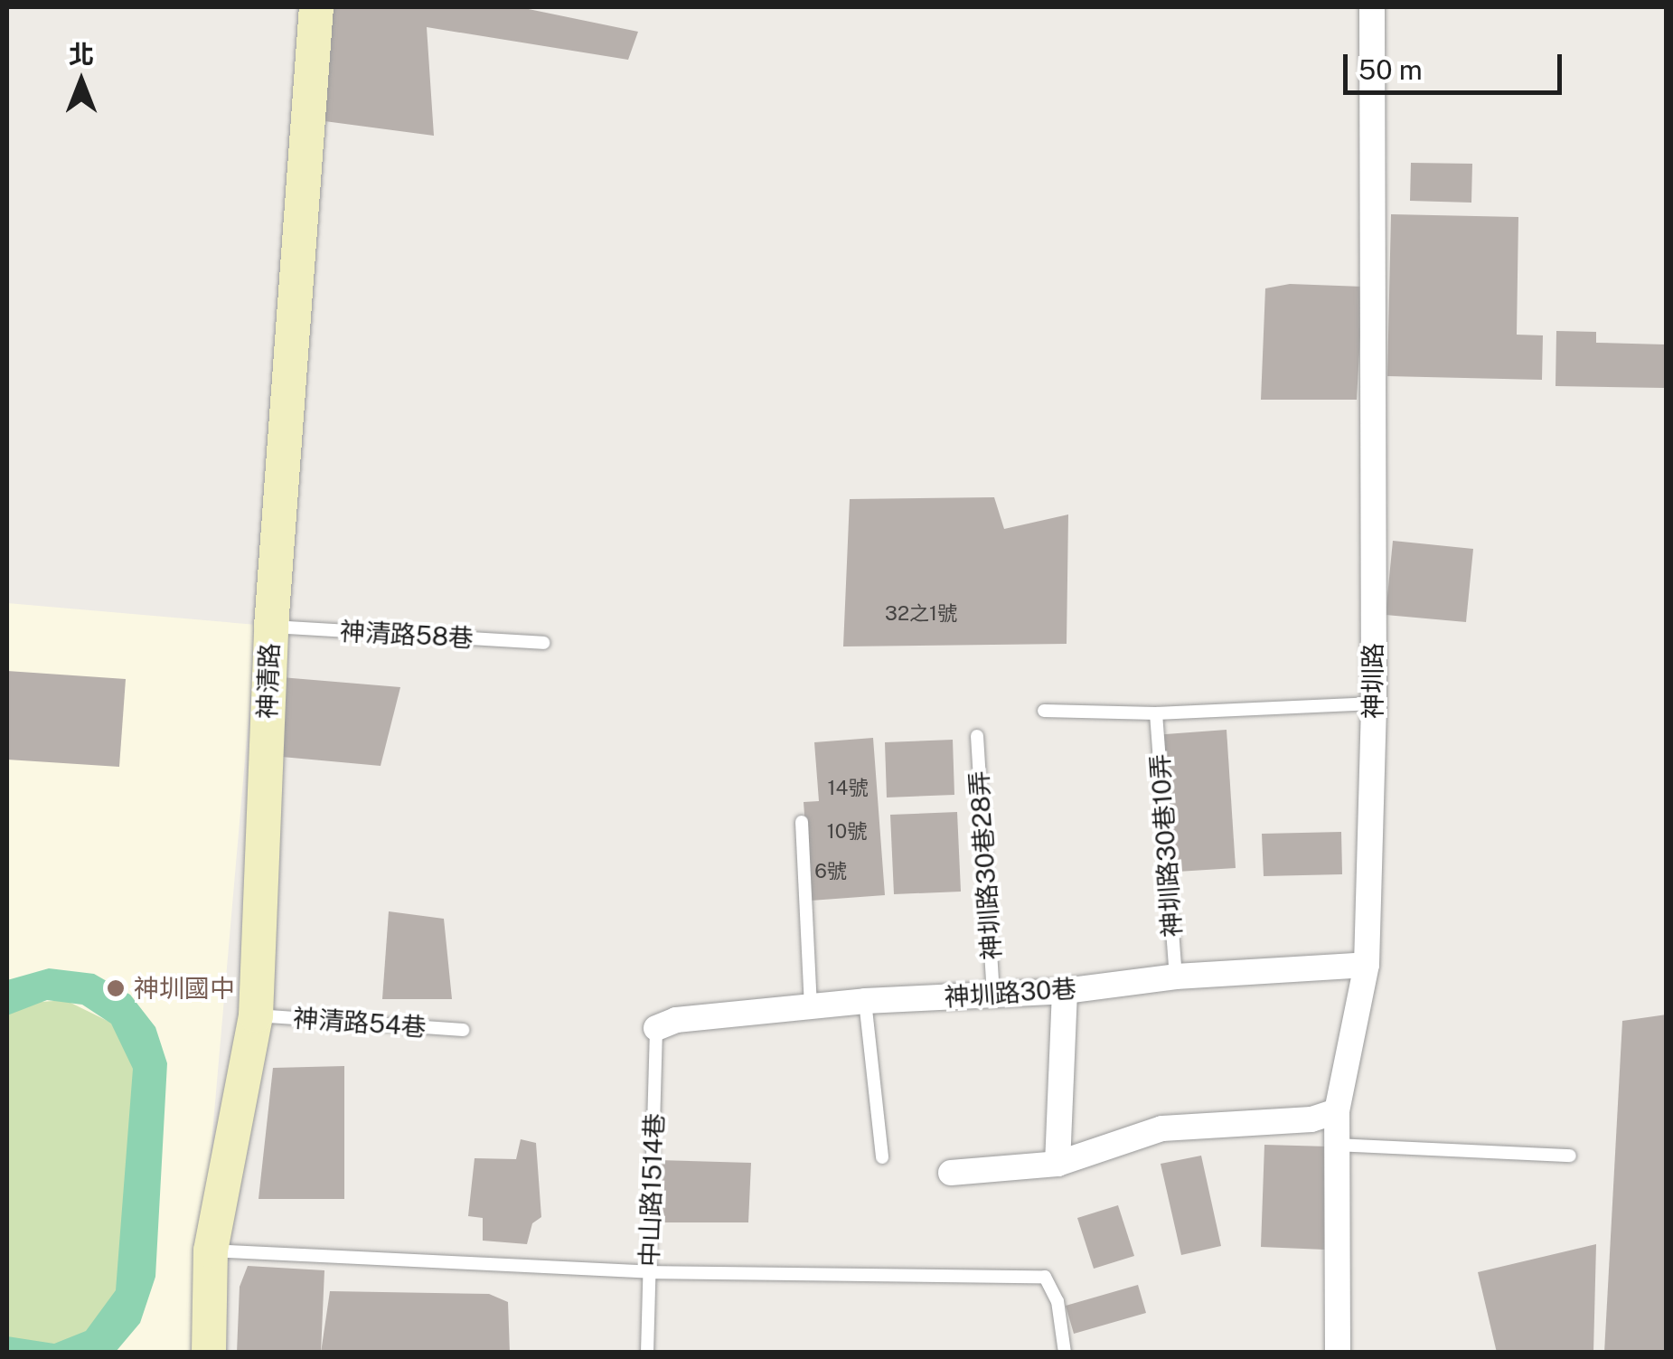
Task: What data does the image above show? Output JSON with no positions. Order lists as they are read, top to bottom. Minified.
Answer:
{"streets":{"street":["神清路","神圳路","神圳路30巷"],"lane":["神清路58巷","神圳路30巷10弄","神圳路30巷28弄","神清路54巷","中山路1514巷"]},"crossings":[["神清路58巷","神清路"],["神清路","神清路54巷"],["神圳路","神圳路30巷"],["神圳路30巷10弄","神圳路30巷"],["神圳路30巷28弄","神圳路30巷"],["神圳路30巷","中山路1514巷"]],"places":["神圳國中"],"house_numbers":["32之1號","14號","10號","6號"],"scale_bar":"50 m","north":"top"}
